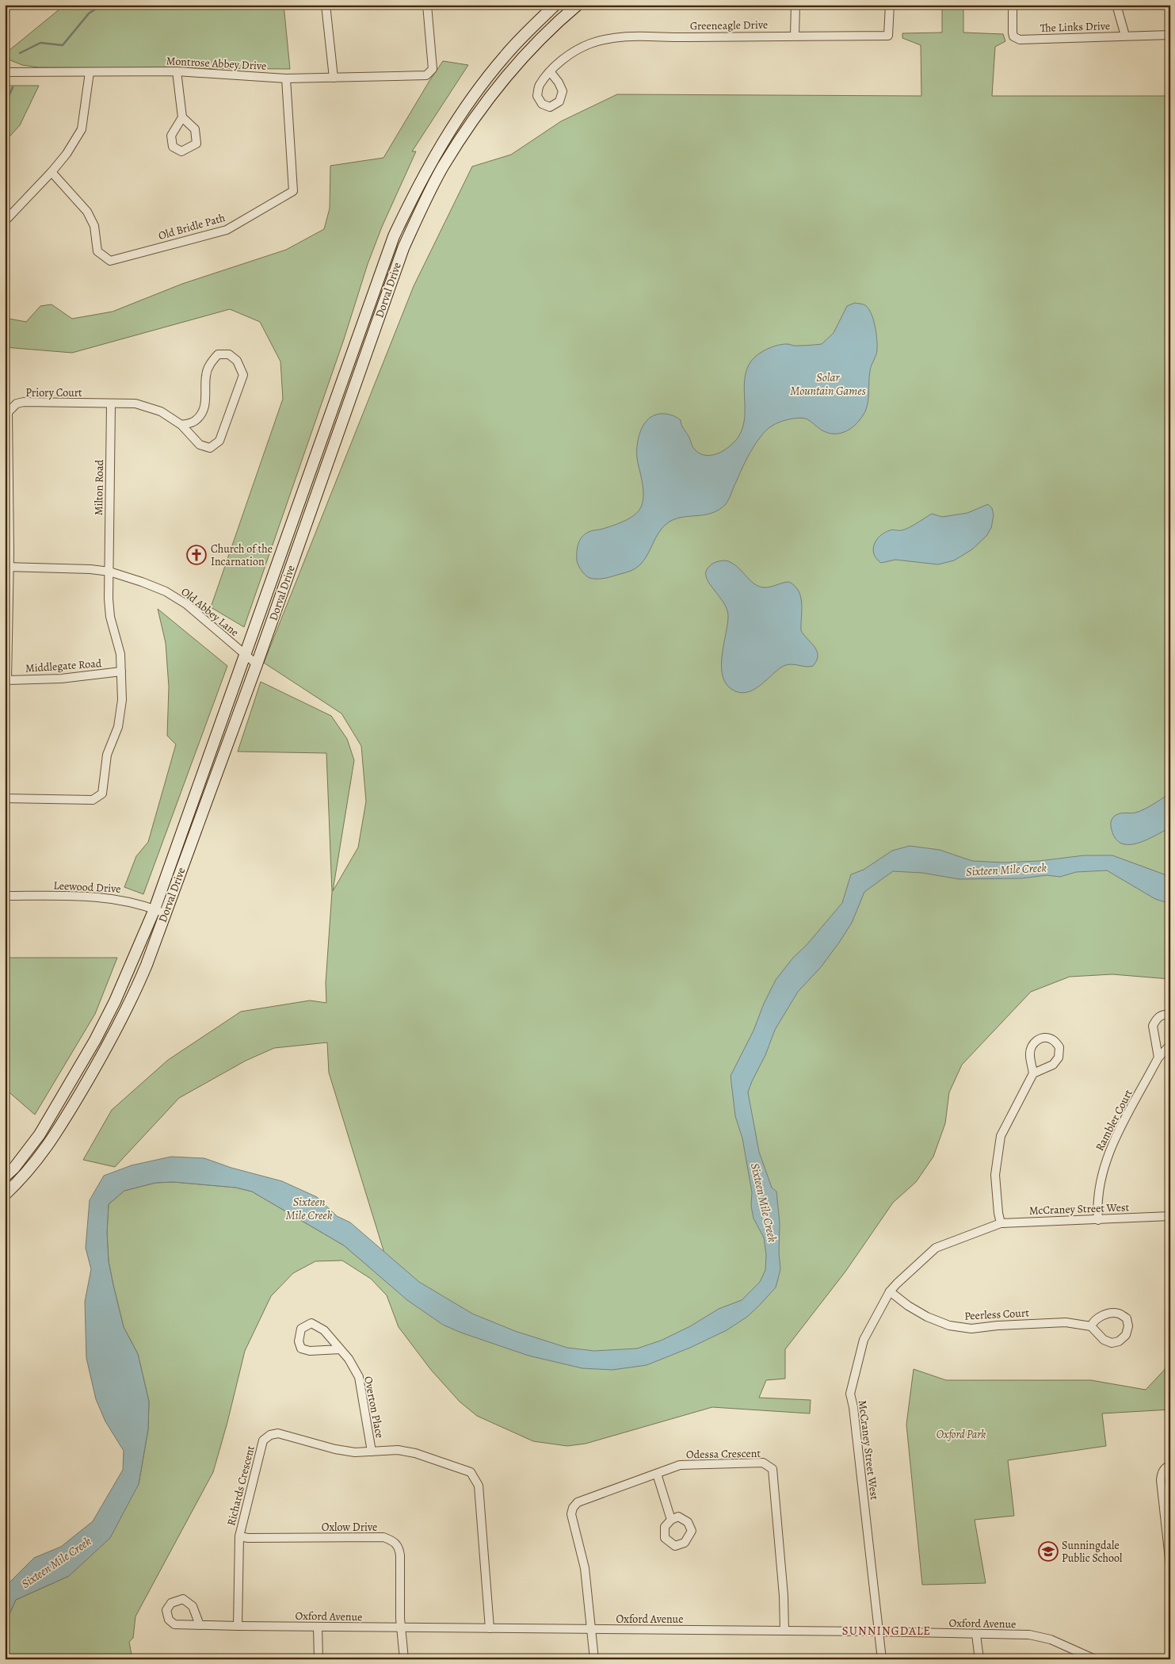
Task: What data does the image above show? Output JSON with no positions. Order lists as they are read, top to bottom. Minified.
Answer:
{"streets":{"main road":["Dorval Drive"],"street":["Greeneagle Drive","The Links Drive","Montrose Abbey Drive","Old Bridle Path","Priory Court","Milton Road","Old Abbey Lane","Middlegate Road","Leewood Drive","Rambler Court","McCraney Street West","Peerless Court","Overton Place","Odessa Crescent","Richards Crescent","Oxlow Drive","Oxford Avenue"]},"crossings":[["Montrose Abbey Drive","Old Bridle Path"],["Dorval Drive","Old Abbey Lane"],["Dorval Drive","Leewood Drive"],["Priory Court","Milton Road"],["Priory Court","Old Abbey Lane"],["Milton Road","Old Abbey Lane"],["Milton Road","Middlegate Road"],["Rambler Court","McCraney Street West"],["McCraney Street West","Peerless Court"],["McCraney Street West","Oxford Avenue"],["Overton Place","Richards Crescent"],["Odessa Crescent","Oxford Avenue"],["Richards Crescent","Oxlow Drive"],["Richards Crescent","Oxford Avenue"],["Oxlow Drive","Oxford Avenue"]],"districts":["SUNNINGDALE"],"water":["Solar Mountain Games","Sixteen Mile Creek"],"parks":["Oxford Park"],"places":{"church":["Church of the Incarnation"],"school or university":["Sunningdale Public School"]}}
